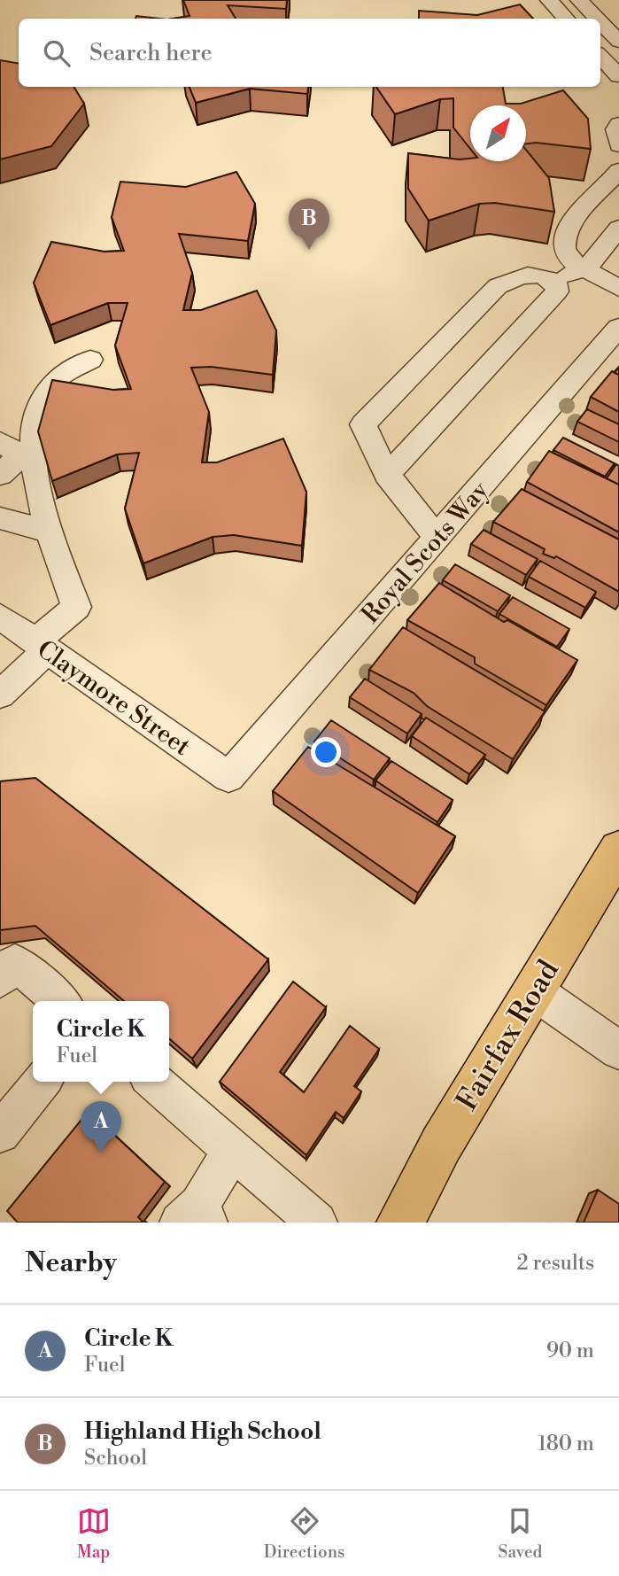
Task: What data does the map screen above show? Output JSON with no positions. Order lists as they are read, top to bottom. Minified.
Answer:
{"streets":{"main road":["Fairfax Road"],"street":["Royal Scots Way","Claymore Street"]},"crossings":[["Royal Scots Way","Claymore Street"]],"north":"top right","page":{"search":"Search here","pins":["B","A"],"popup":["Circle K","Fuel"],"heading":["Nearby","2 results"],"list":[{"mark":"A","name":"Circle K","note":"Fuel","value":"90 m"},{"mark":"B","name":"Highland High School","note":"School","value":"180 m"}],"nav":["Map","Directions","Saved"]}}
